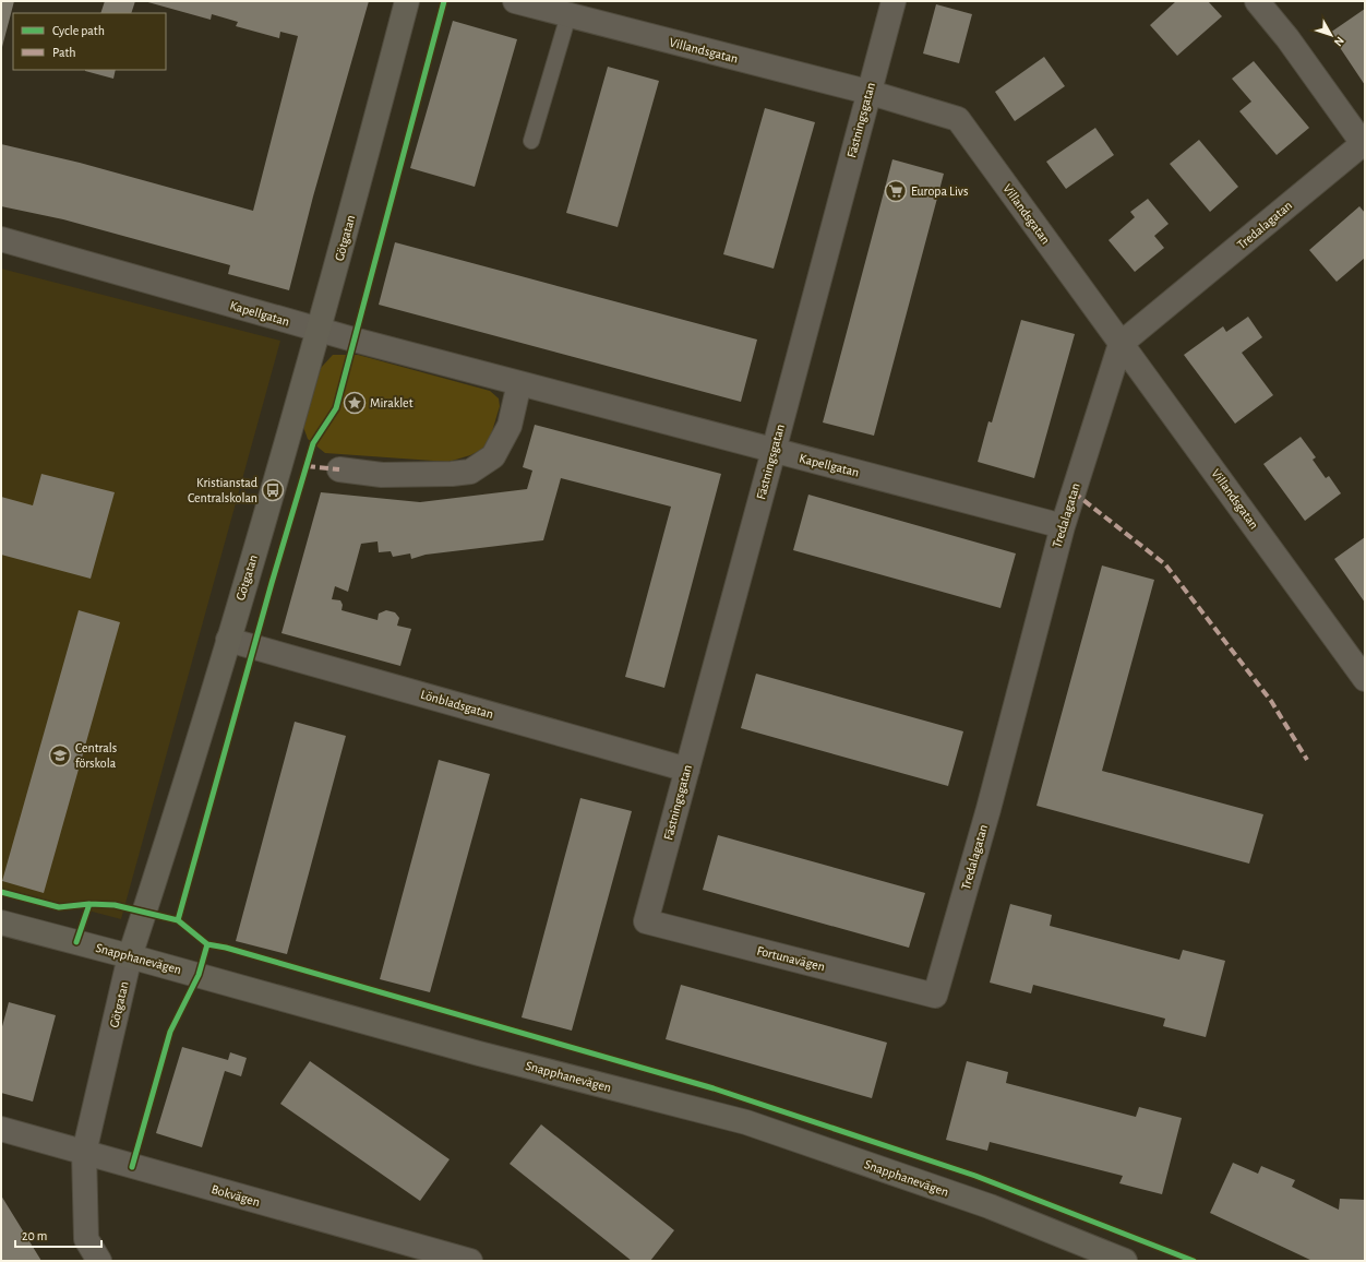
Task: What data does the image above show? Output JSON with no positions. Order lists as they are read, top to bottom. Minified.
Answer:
{"streets":{"main road":["Götgatan","Snapphanevägen"],"street":["Villandsgatan","Fästningsgatan","Tredalagatan","Kapellgatan","Lönbladsgatan","Fortunavägen","Bokvägen"]},"crossings":[["Villandsgatan","Fästningsgatan"],["Villandsgatan","Tredalagatan"],["Fästningsgatan","Kapellgatan"],["Fästningsgatan","Lönbladsgatan"],["Fästningsgatan","Fortunavägen"],["Tredalagatan","Kapellgatan"],["Tredalagatan","Fortunavägen"],["Götgatan","Kapellgatan"],["Götgatan","Lönbladsgatan"],["Götgatan","Snapphanevägen"],["Götgatan","Bokvägen"]],"places":{"supermarket":["Europa Livs"],"place":["Miraklet"],"bus stop":["Kristianstad Centralskolan"],"school or university":["Centrals förskola"]},"legend":["Cycle path","Path"],"scale_bar":"20 m","north":"bottom right"}
